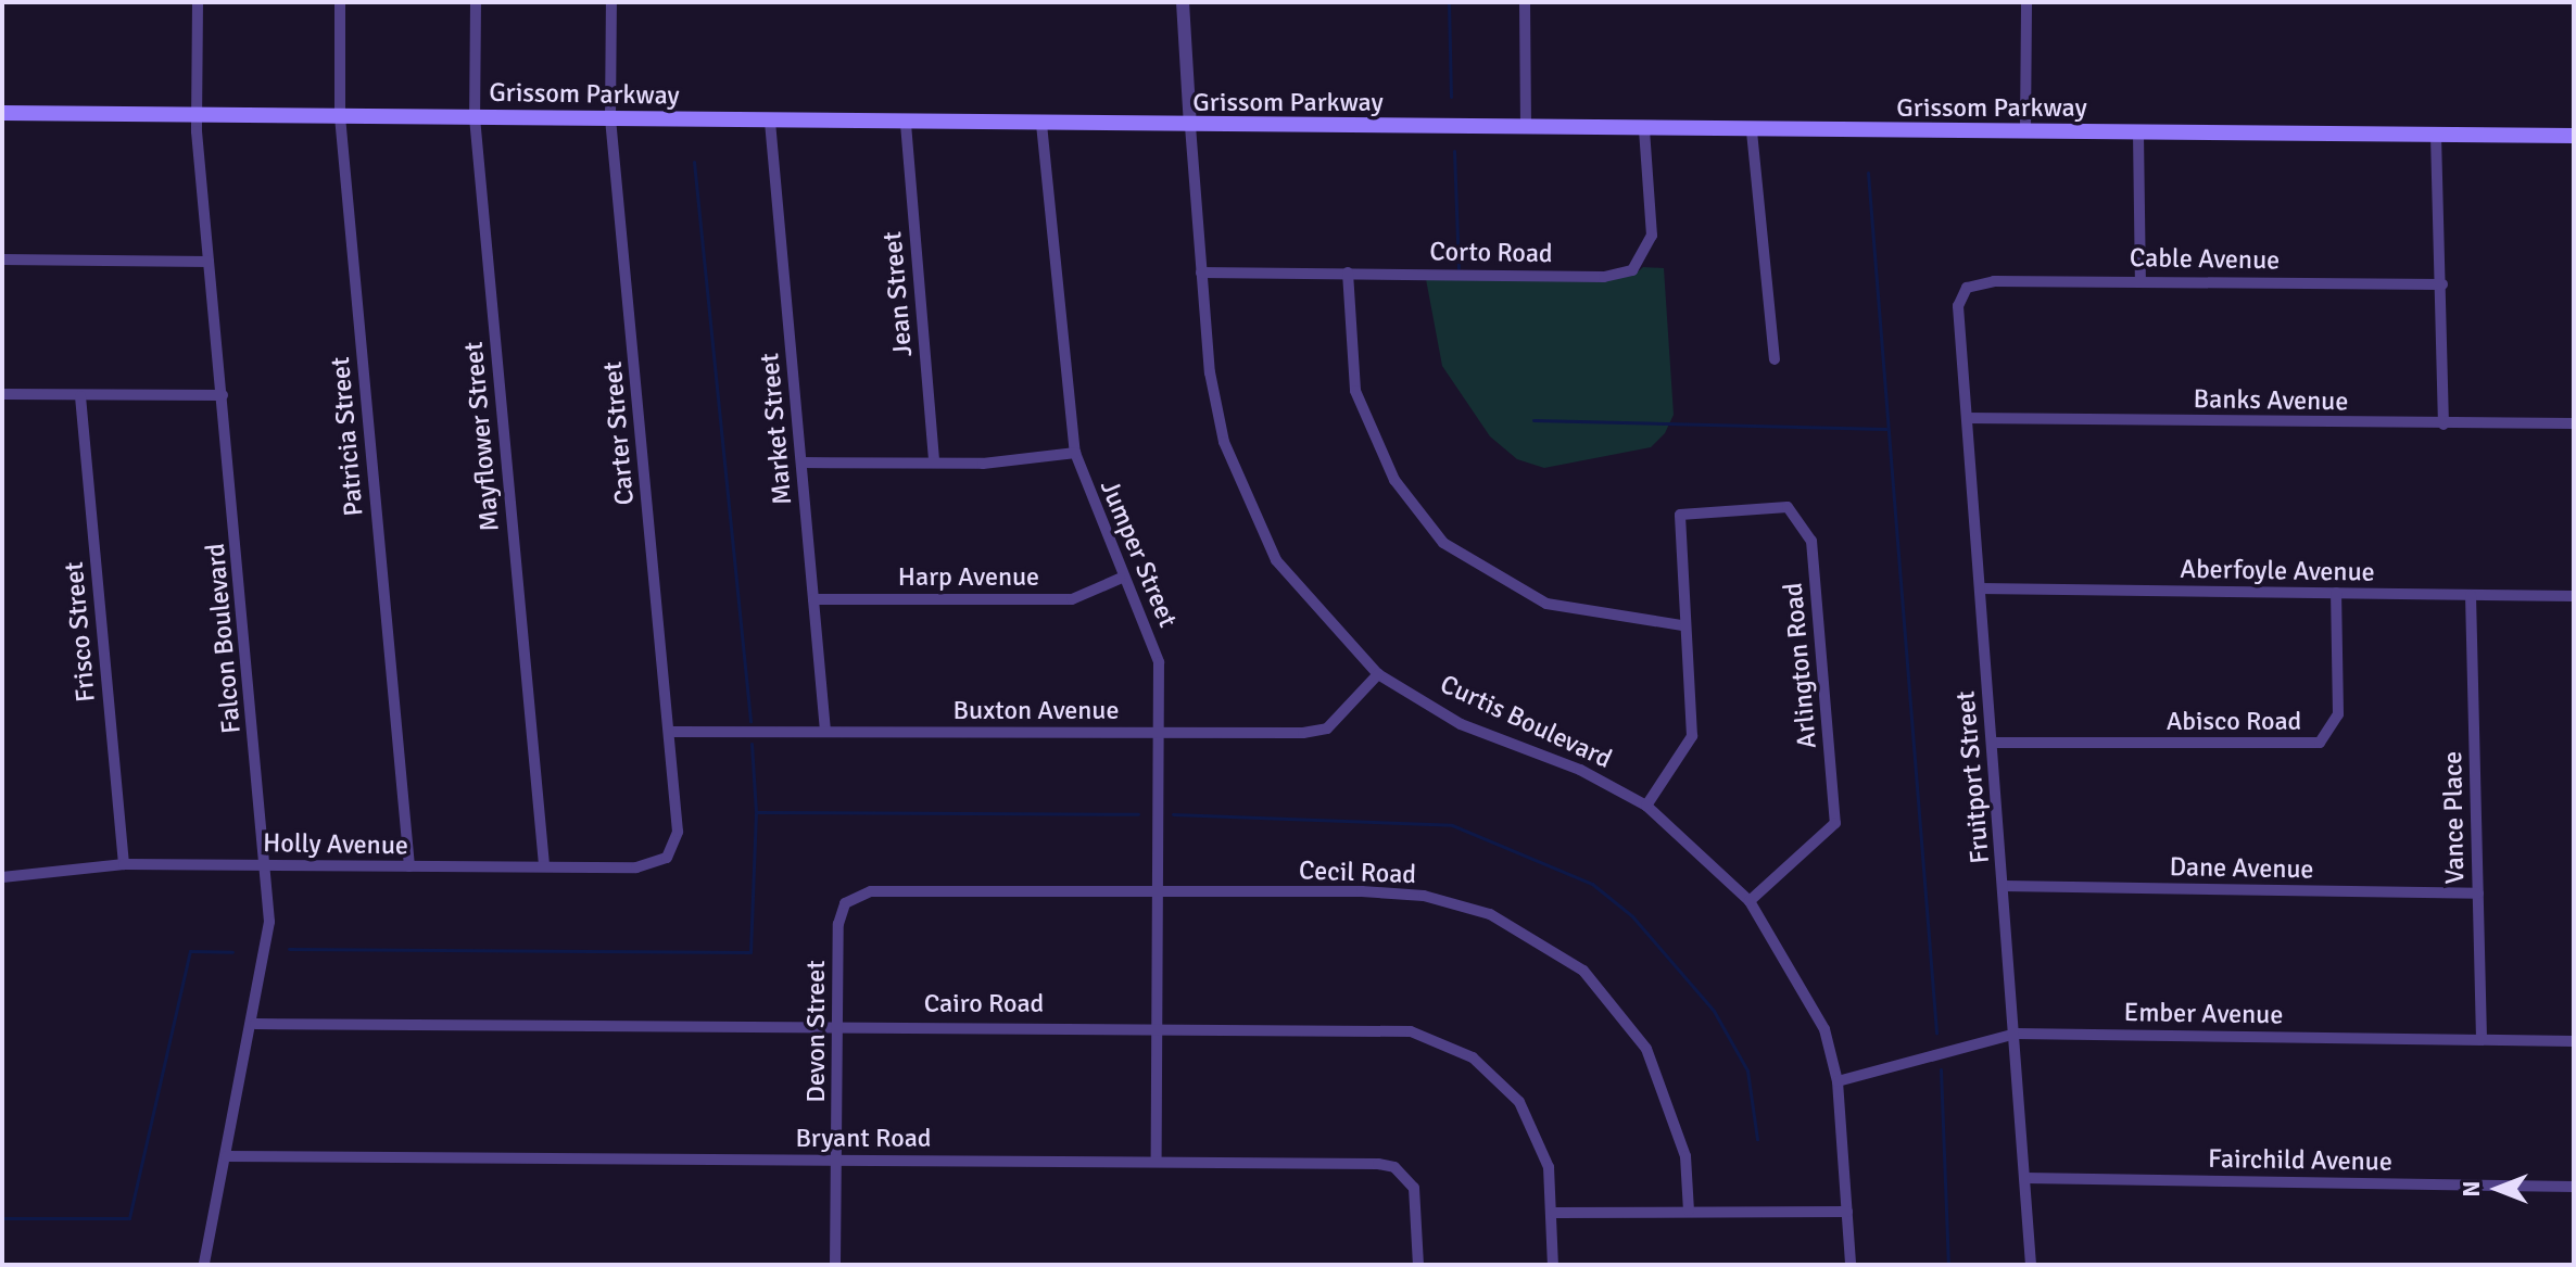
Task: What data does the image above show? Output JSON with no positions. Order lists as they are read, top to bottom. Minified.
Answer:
{"streets":{"main road":["Grissom Parkway"],"street":["Corto Road","Cable Avenue","Jean Street","Banks Avenue","Market Street","Carter Street","Patricia Street","Mayflower Street","Jumper Street","Aberfoyle Avenue","Harp Avenue","Frisco Street","Falcon Boulevard","Arlington Road","Buxton Avenue","Curtis Boulevard","Abisco Road","Fruitport Street","Vance Place","Holly Avenue","Dane Avenue","Cecil Road","Cairo Road","Ember Avenue","Devon Street","Bryant Road","Fairchild Avenue"]},"crossings":[["Grissom Parkway","Corto Road"],["Grissom Parkway","Jean Street"],["Grissom Parkway","Market Street"],["Grissom Parkway","Carter Street"],["Grissom Parkway","Patricia Street"],["Grissom Parkway","Mayflower Street"],["Grissom Parkway","Jumper Street"],["Grissom Parkway","Falcon Boulevard"],["Grissom Parkway","Curtis Boulevard"],["Corto Road","Curtis Boulevard"],["Cable Avenue","Fruitport Street"],["Banks Avenue","Fruitport Street"],["Market Street","Harp Avenue"],["Market Street","Buxton Avenue"],["Carter Street","Buxton Avenue"],["Carter Street","Holly Avenue"],["Patricia Street","Holly Avenue"],["Mayflower Street","Holly Avenue"],["Jumper Street","Harp Avenue"],["Jumper Street","Buxton Avenue"],["Jumper Street","Cecil Road"],["Jumper Street","Cairo Road"],["Jumper Street","Bryant Road"],["Aberfoyle Avenue","Abisco Road"],["Aberfoyle Avenue","Fruitport Street"],["Aberfoyle Avenue","Vance Place"],["Frisco Street","Holly Avenue"],["Falcon Boulevard","Holly Avenue"],["Falcon Boulevard","Cairo Road"],["Falcon Boulevard","Bryant Road"],["Arlington Road","Curtis Boulevard"],["Buxton Avenue","Curtis Boulevard"],["Curtis Boulevard","Ember Avenue"],["Abisco Road","Fruitport Street"],["Fruitport Street","Dane Avenue"],["Fruitport Street","Ember Avenue"],["Fruitport Street","Fairchild Avenue"],["Vance Place","Dane Avenue"],["Vance Place","Ember Avenue"],["Cecil Road","Devon Street"],["Cairo Road","Devon Street"],["Devon Street","Bryant Road"]],"north":"left"}
